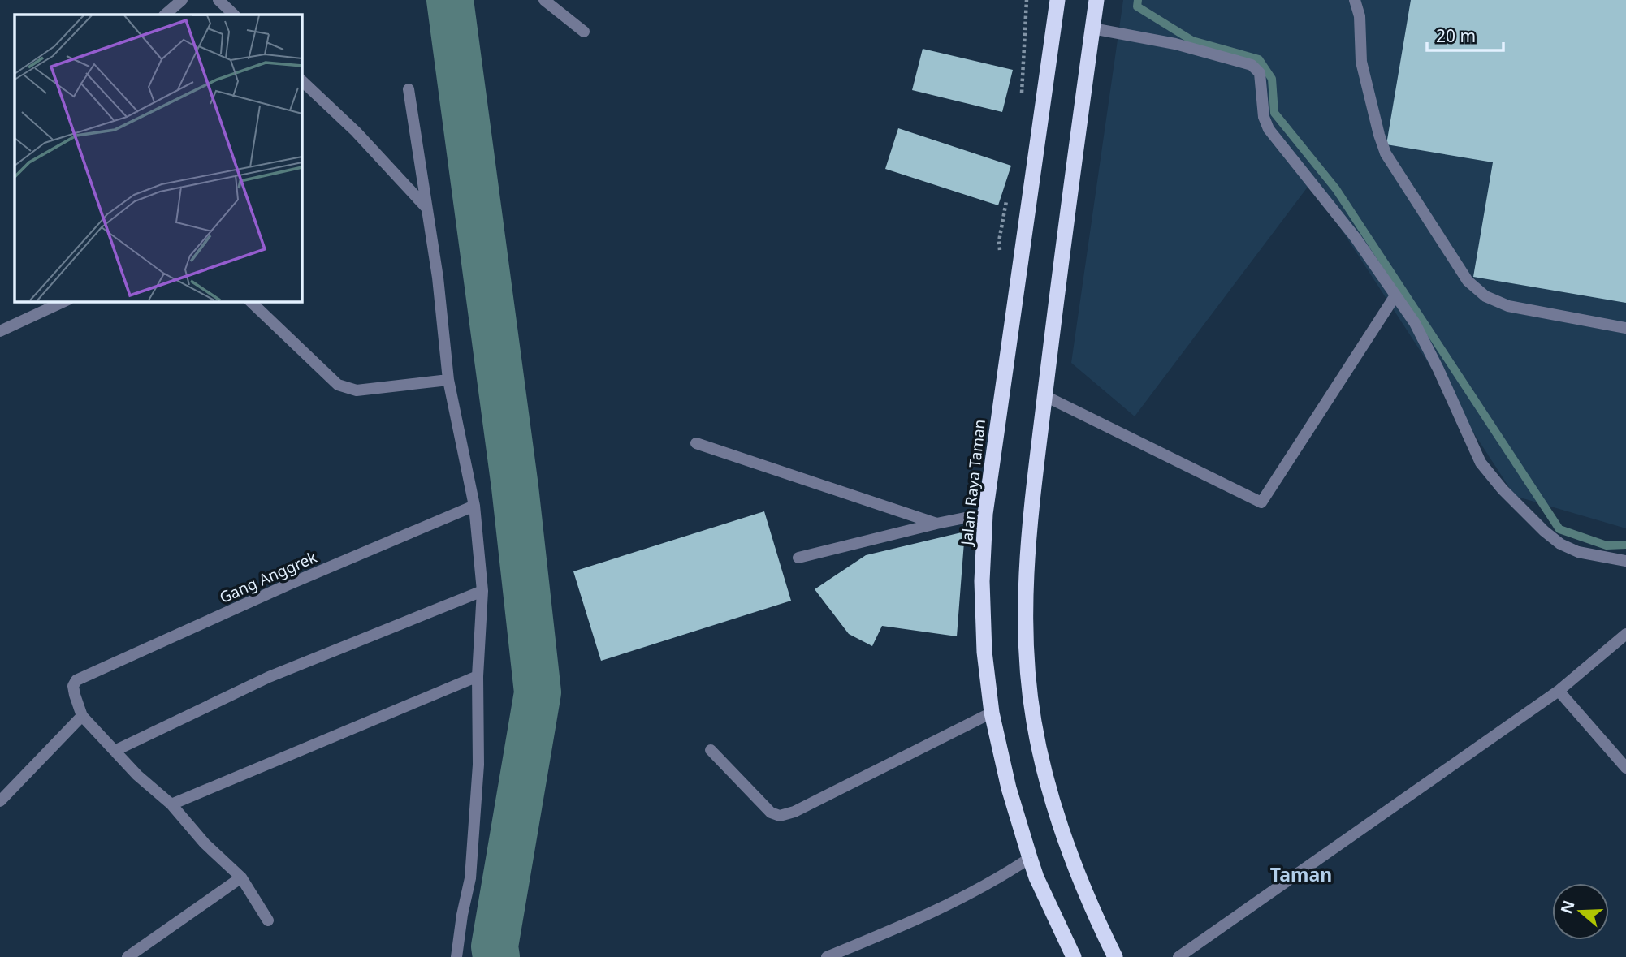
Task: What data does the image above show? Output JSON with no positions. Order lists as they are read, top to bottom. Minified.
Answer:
{"streets":{"highway":["Jalan Raya Taman"],"street":["Gang Anggrek"]},"districts":["Taman"],"scale_bar":"20 m","north":"left"}
